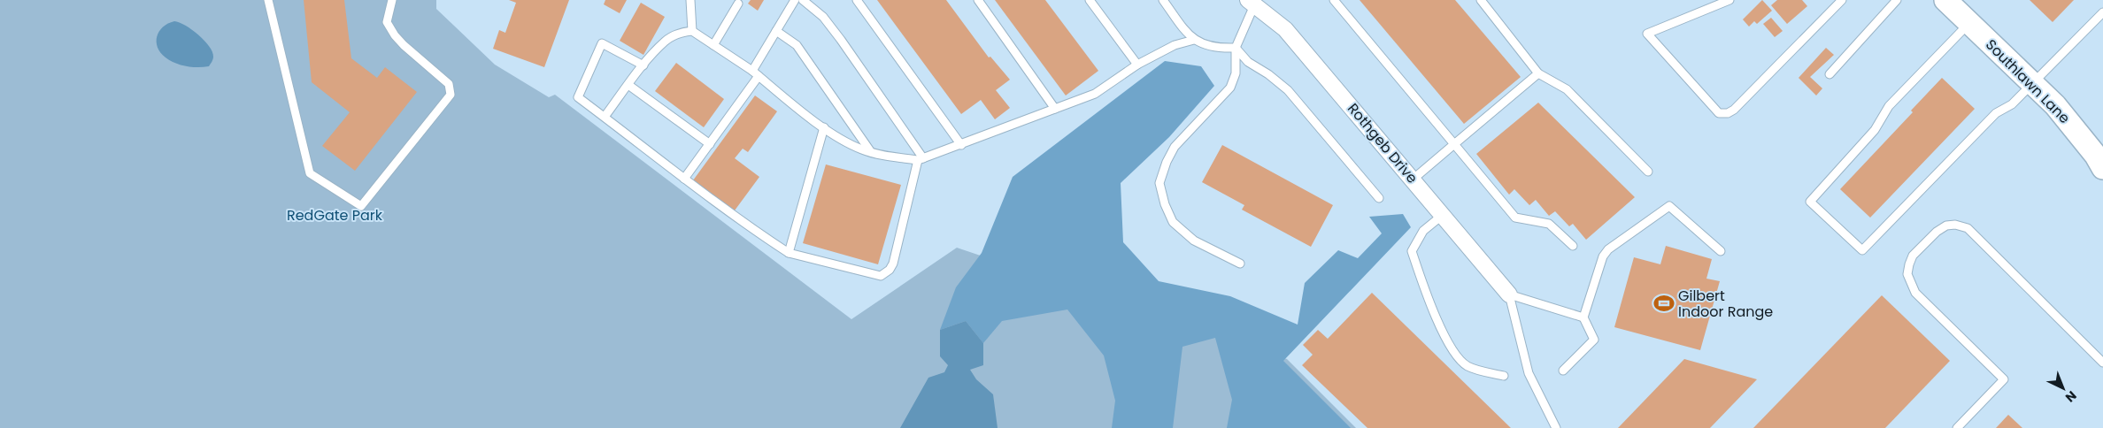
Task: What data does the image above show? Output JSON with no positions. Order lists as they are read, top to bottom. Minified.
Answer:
{"streets":{"street":["Southlawn Lane","Rothgeb Drive"]},"parks":["RedGate Park"],"places":{"sports":["Gilbert Indoor Range"]},"north":"bottom right"}
